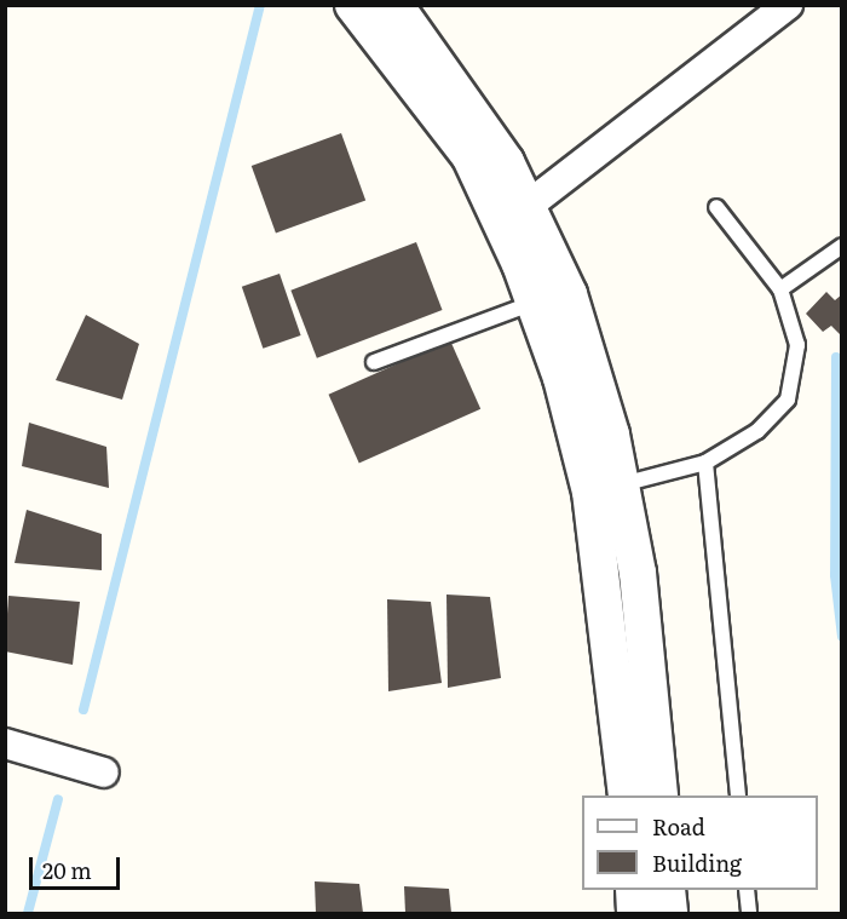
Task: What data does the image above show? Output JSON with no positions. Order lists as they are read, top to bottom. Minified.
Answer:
{"legend":["Road","Building"],"scale_bar":"20 m"}
